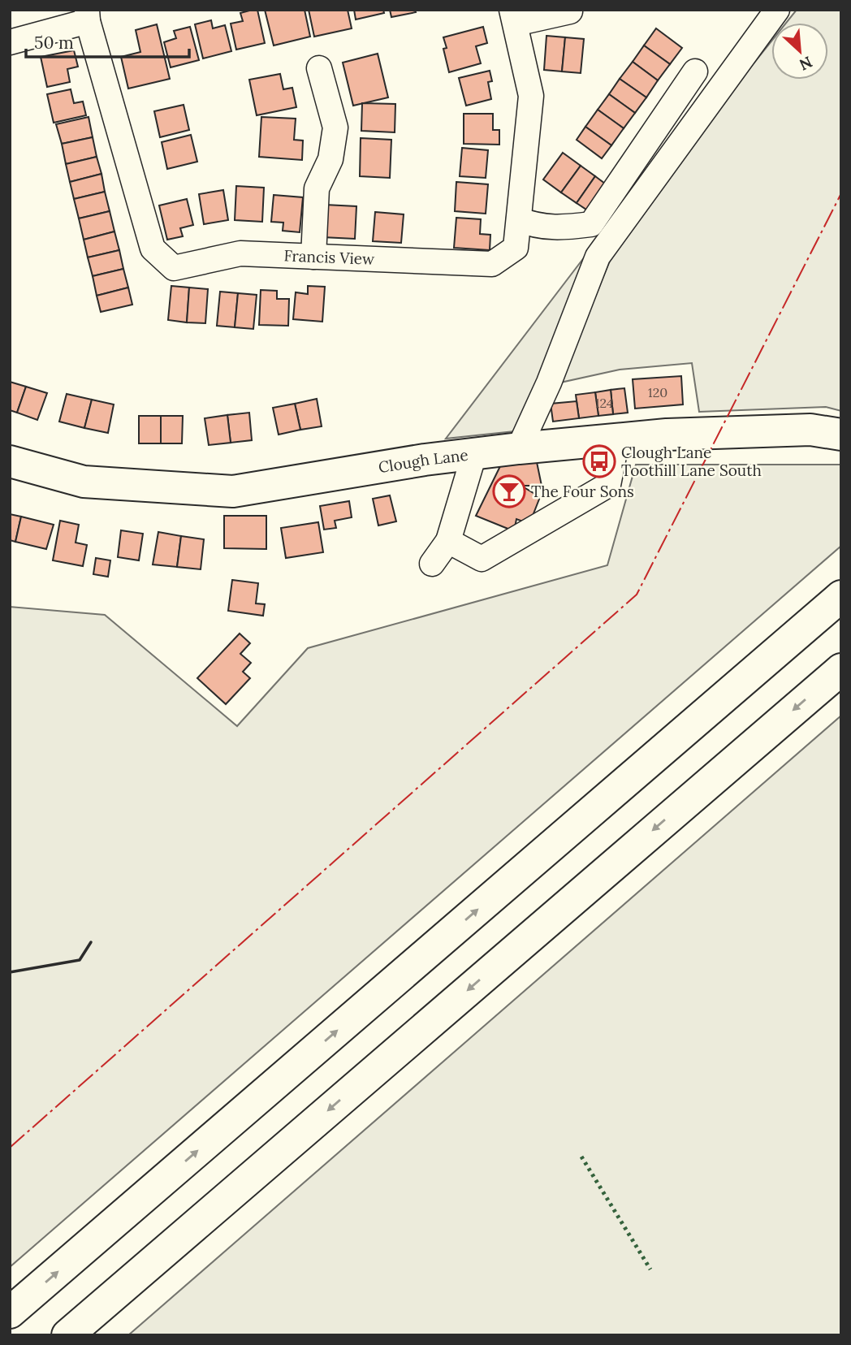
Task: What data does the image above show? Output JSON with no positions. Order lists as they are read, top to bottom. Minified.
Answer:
{"streets":{"main road":["Clough Lane"],"street":["Francis View"]},"places":{"bus stop":["Clough Lane Toothill Lane South"],"bar":["The Four Sons"]},"house_numbers":["120","124"],"scale_bar":"50 m","north":"bottom right"}
